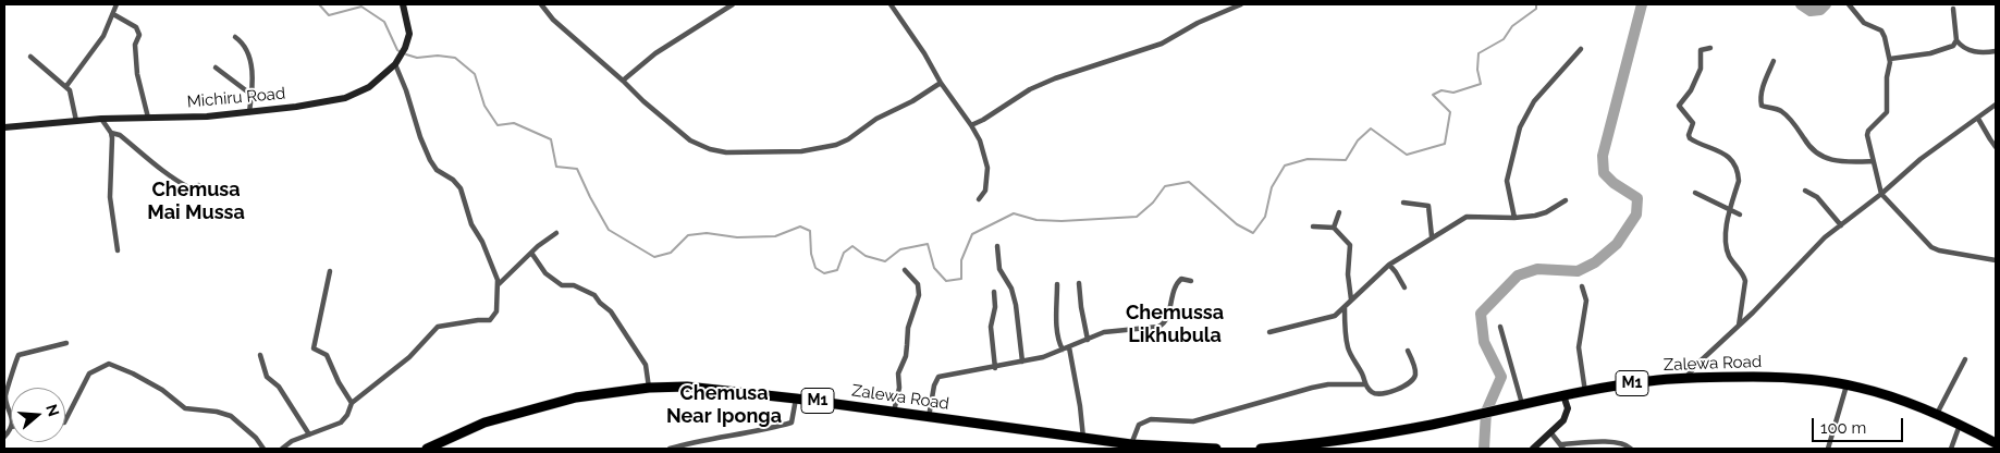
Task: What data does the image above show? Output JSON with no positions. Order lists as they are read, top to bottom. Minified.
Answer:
{"streets":{"highway":["Zalewa Road","M1"],"street":["Michiru Road"]},"districts":["Chemusa Mai Mussa","Chemussa Likhubula","Chemusa Near Iponga"],"scale_bar":"100 m","north":"right"}
